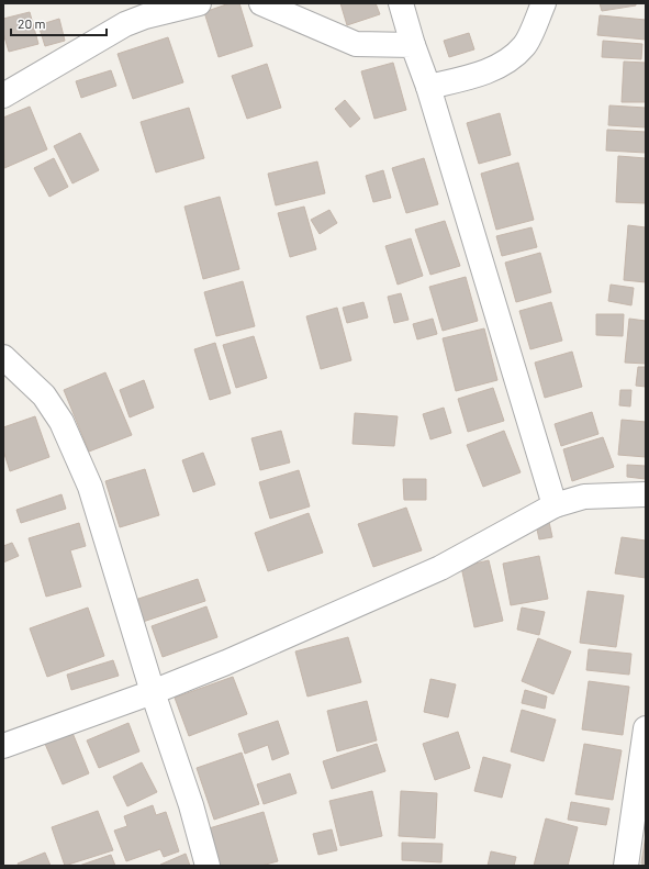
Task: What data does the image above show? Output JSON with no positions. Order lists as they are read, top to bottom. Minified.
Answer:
{"scale_bar":"20 m"}
